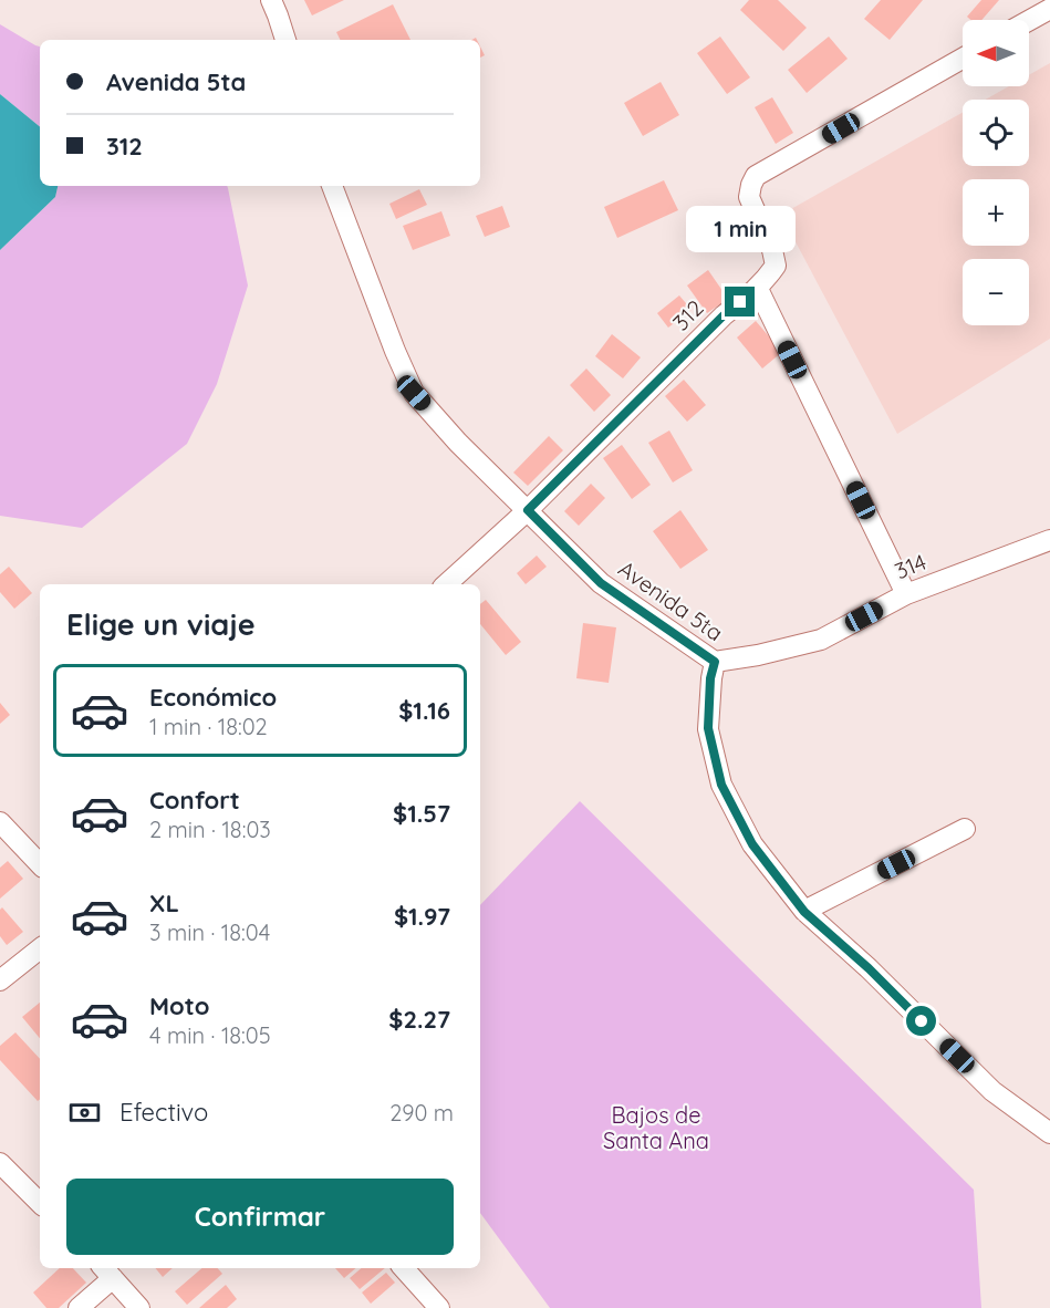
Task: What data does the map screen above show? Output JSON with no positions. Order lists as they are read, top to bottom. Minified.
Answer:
{"streets":{"street":["312","314","Avenida 5ta"]},"crossings":[["312","Avenida 5ta"],["314","Avenida 5ta"]],"parks":["Bajos de Santa Ana"],"north":"left","page":{"map_buttons":["+","−"],"banner":["Avenida 5ta","312"],"bubble":"1 min","heading":"Elige un viaje","list":[{"name":"Económico","note":"1 min · 18:02","value":"$1.16"},{"name":"Confort","note":"2 min · 18:03","value":"$1.57"},{"name":"XL","note":"3 min · 18:04","value":"$1.97"},{"name":"Moto","note":"4 min · 18:05","value":"$2.27"}],"pay":["Efectivo","290 m"],"buttons":"Confirmar"}}
